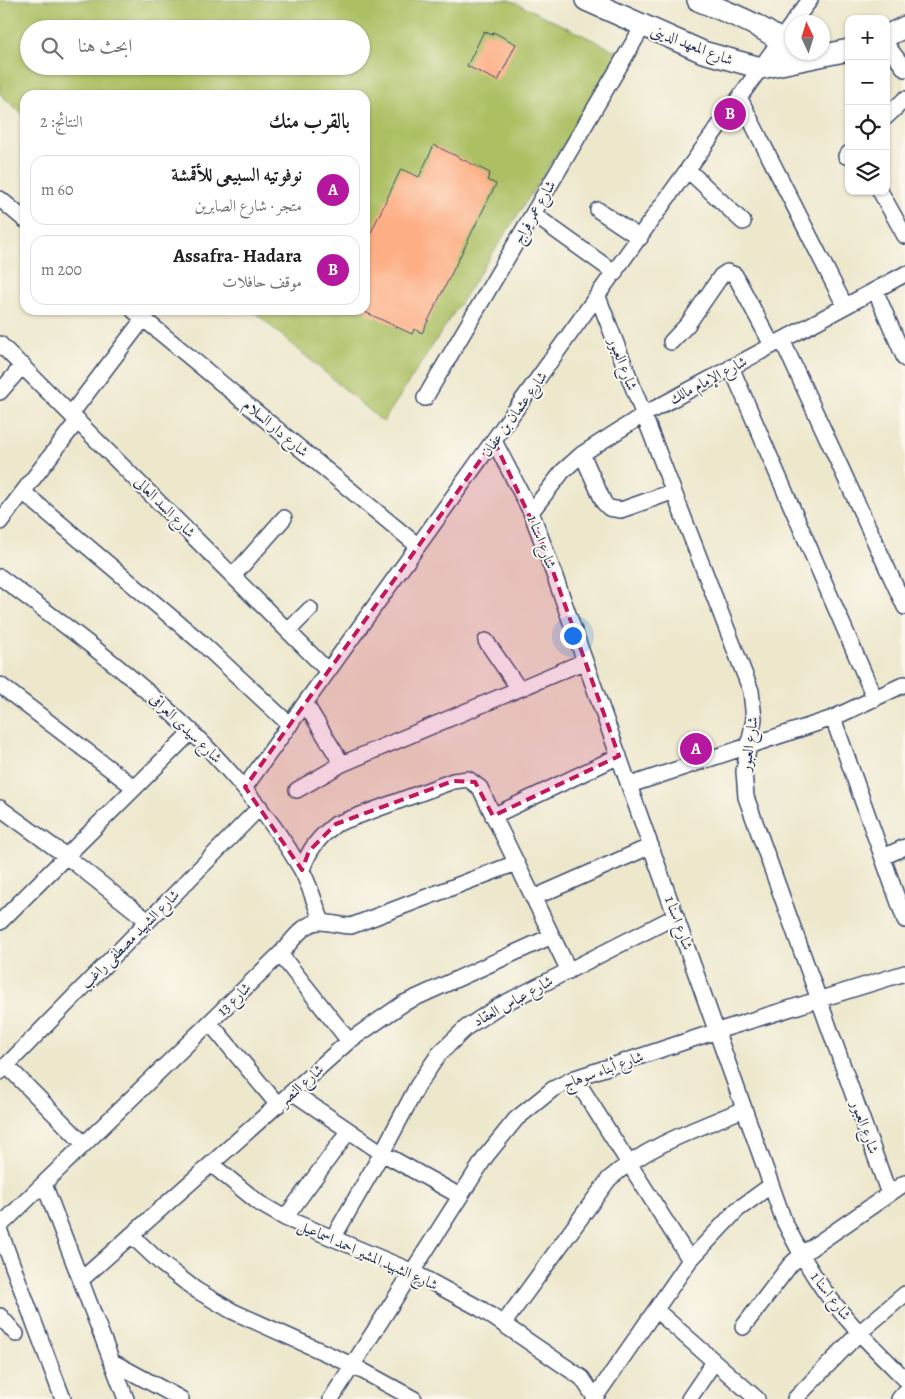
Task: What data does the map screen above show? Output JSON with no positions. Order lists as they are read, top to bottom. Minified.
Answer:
{"streets":{"street":["شارع المعهد الدينى","شارع عمر فراج","شارع العبور","شارع الإمام مالك","شارع عثمان بن عفان","شارع دار السلام","شارع السد العالى","شارع اسنا 1","شارع سيدى العراقى","شارع الشهيد مصطفى راغب","شارع 13","شارع عباس العقاد","شارع أبناء سوهاج","شارع النصر","شارع الشهيد المشير احمد اسماعيل"]},"crossings":[["شارع المعهد الدينى","شارع عمر فراج"],["شارع المعهد الدينى","شارع عثمان بن عفان"],["شارع العبور","شارع الإمام مالك"],["شارع العبور","شارع عثمان بن عفان"],["شارع العبور","شارع أبناء سوهاج"],["شارع الإمام مالك","شارع اسنا 1"],["شارع عثمان بن عفان","شارع دار السلام"],["شارع عثمان بن عفان","شارع السد العالى"],["شارع عثمان بن عفان","شارع اسنا 1"],["شارع عثمان بن عفان","شارع سيدى العراقى"],["شارع اسنا 1","شارع عباس العقاد"],["شارع اسنا 1","شارع أبناء سوهاج"],["شارع سيدى العراقى","شارع الشهيد مصطفى راغب"],["شارع سيدى العراقى","شارع 13"],["شارع عباس العقاد","شارع الشهيد المشير احمد اسماعيل"],["شارع أبناء سوهاج","شارع الشهيد المشير احمد اسماعيل"],["شارع النصر","شارع الشهيد المشير احمد اسماعيل"]],"north":"top","page":{"map_buttons":["+","−"],"search":"ابحث هنا","heading":["بالقرب منك","النتائج: 2"],"pins":["B","A"],"list":[{"mark":"A","name":"نوفوتيه السبيعى للأقمشة","note":"متجر · شارع الصابرين","value":"60 m"},{"mark":"B","name":"Assafra- Hadara","note":"موقف حافلات","value":"200 m"}]}}
